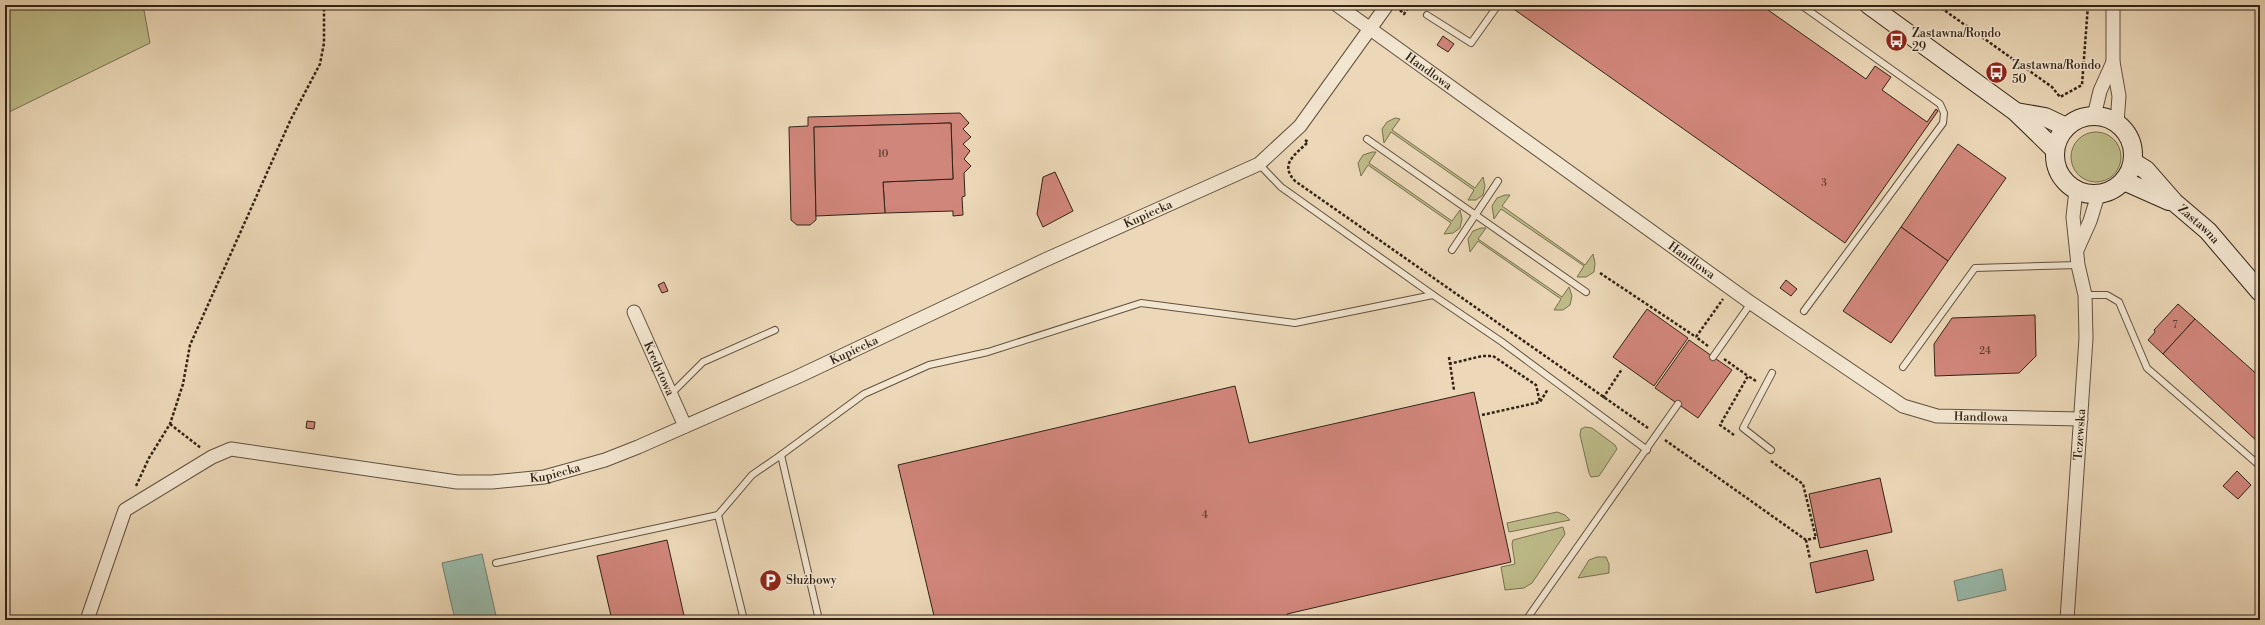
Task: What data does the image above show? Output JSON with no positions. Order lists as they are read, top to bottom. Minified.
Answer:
{"streets":{"main road":["Zastawna"],"street":["Handlowa","Kupiecka","Kredytowa","Tczewska"]},"crossings":[["Handlowa","Kupiecka"],["Handlowa","Tczewska"],["Kupiecka","Kredytowa"],["Zastawna","Tczewska"]],"places":{"bus stop":["Zastawna/Rondo 29","Zastawna/Rondo 50"],"parking":["Służbowy"]},"house_numbers":["10","3","7","24","4"]}
